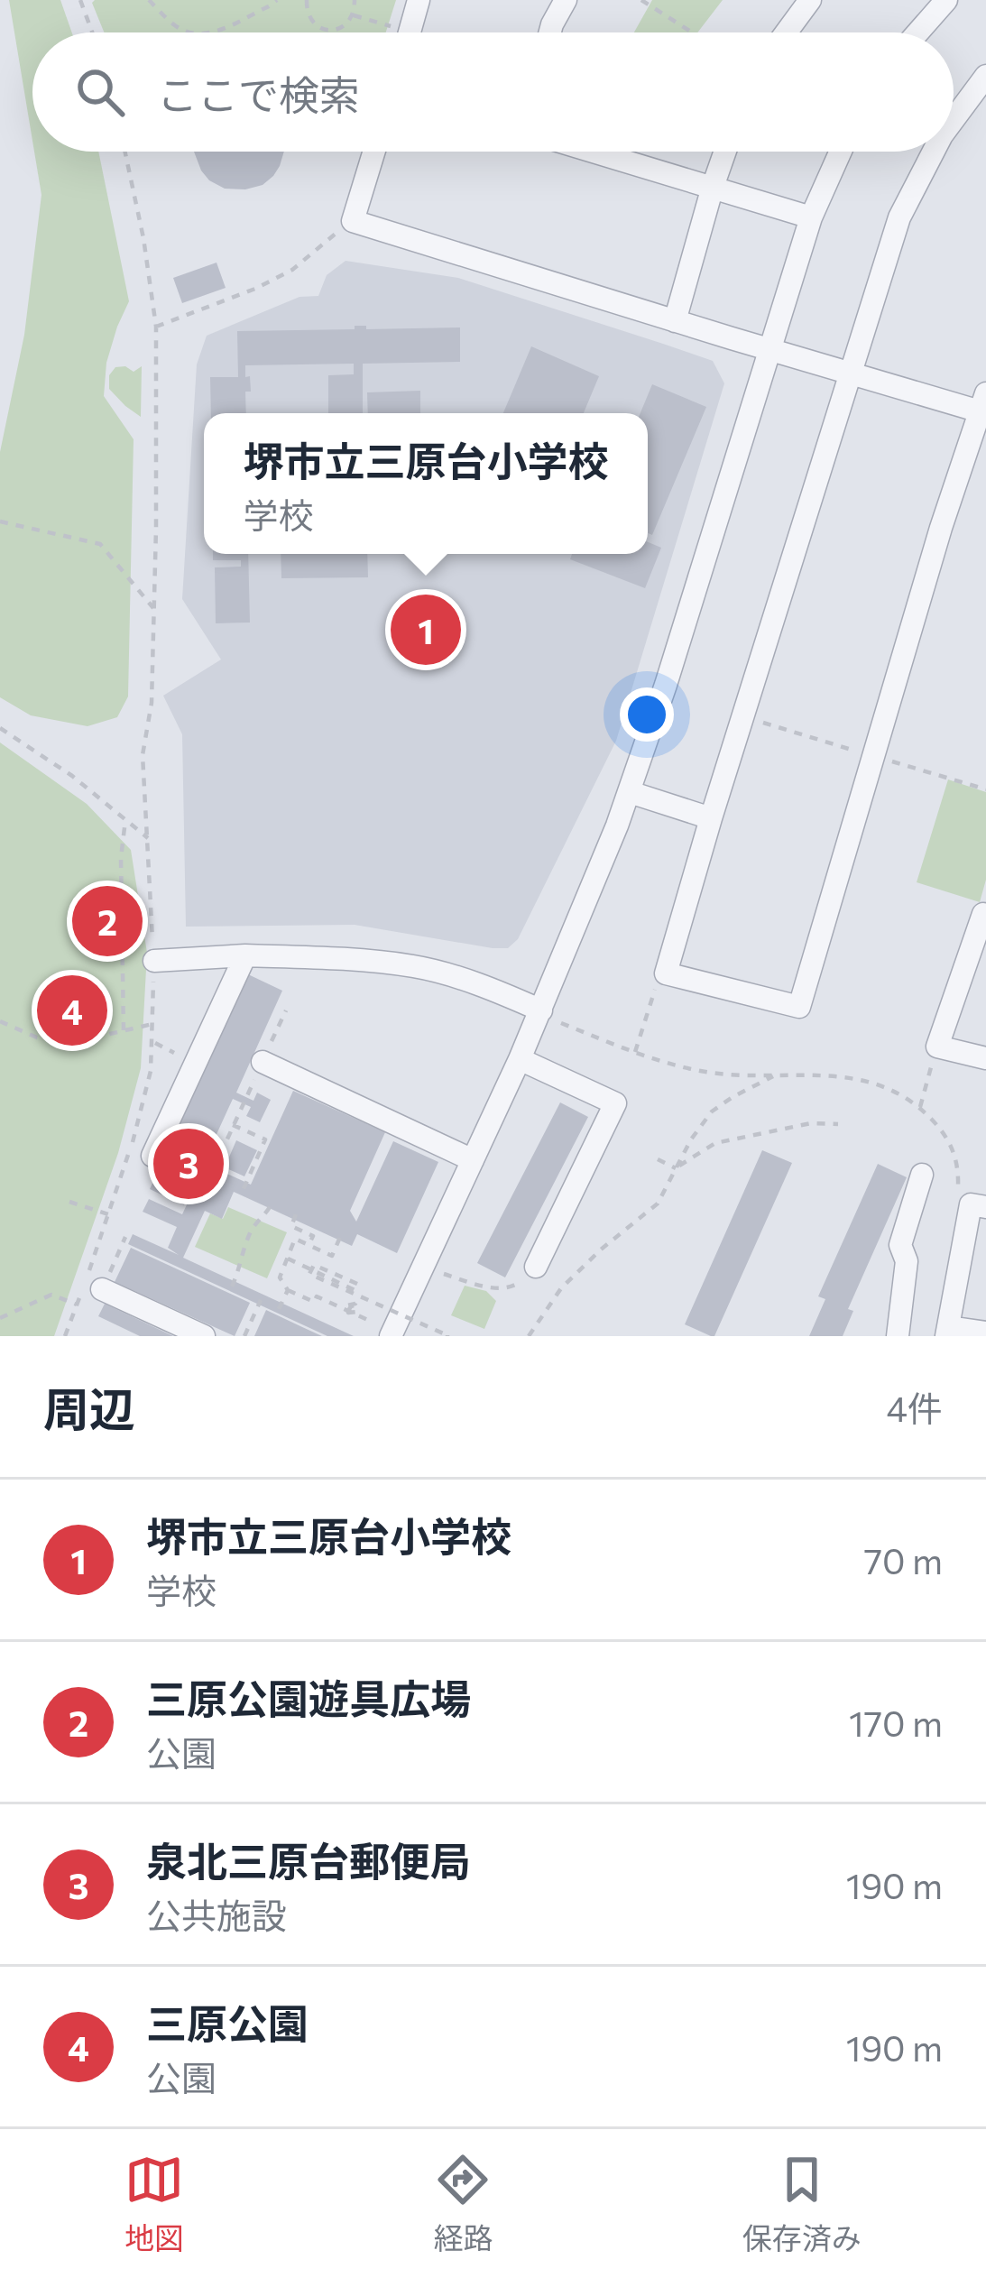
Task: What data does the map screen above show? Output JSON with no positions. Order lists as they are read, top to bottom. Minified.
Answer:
{"page":{"search":"ここで検索","popup":["堺市立三原台小学校","学校"],"pins":["1","2","4","3"],"heading":["周辺","4件"],"list":[{"mark":"1","name":"堺市立三原台小学校","note":"学校","value":"70 m"},{"mark":"2","name":"三原公園遊具広場","note":"公園","value":"170 m"},{"mark":"3","name":"泉北三原台郵便局","note":"公共施設","value":"190 m"},{"mark":"4","name":"三原公園","note":"公園","value":"190 m"}],"nav":["地図","経路","保存済み"]}}
